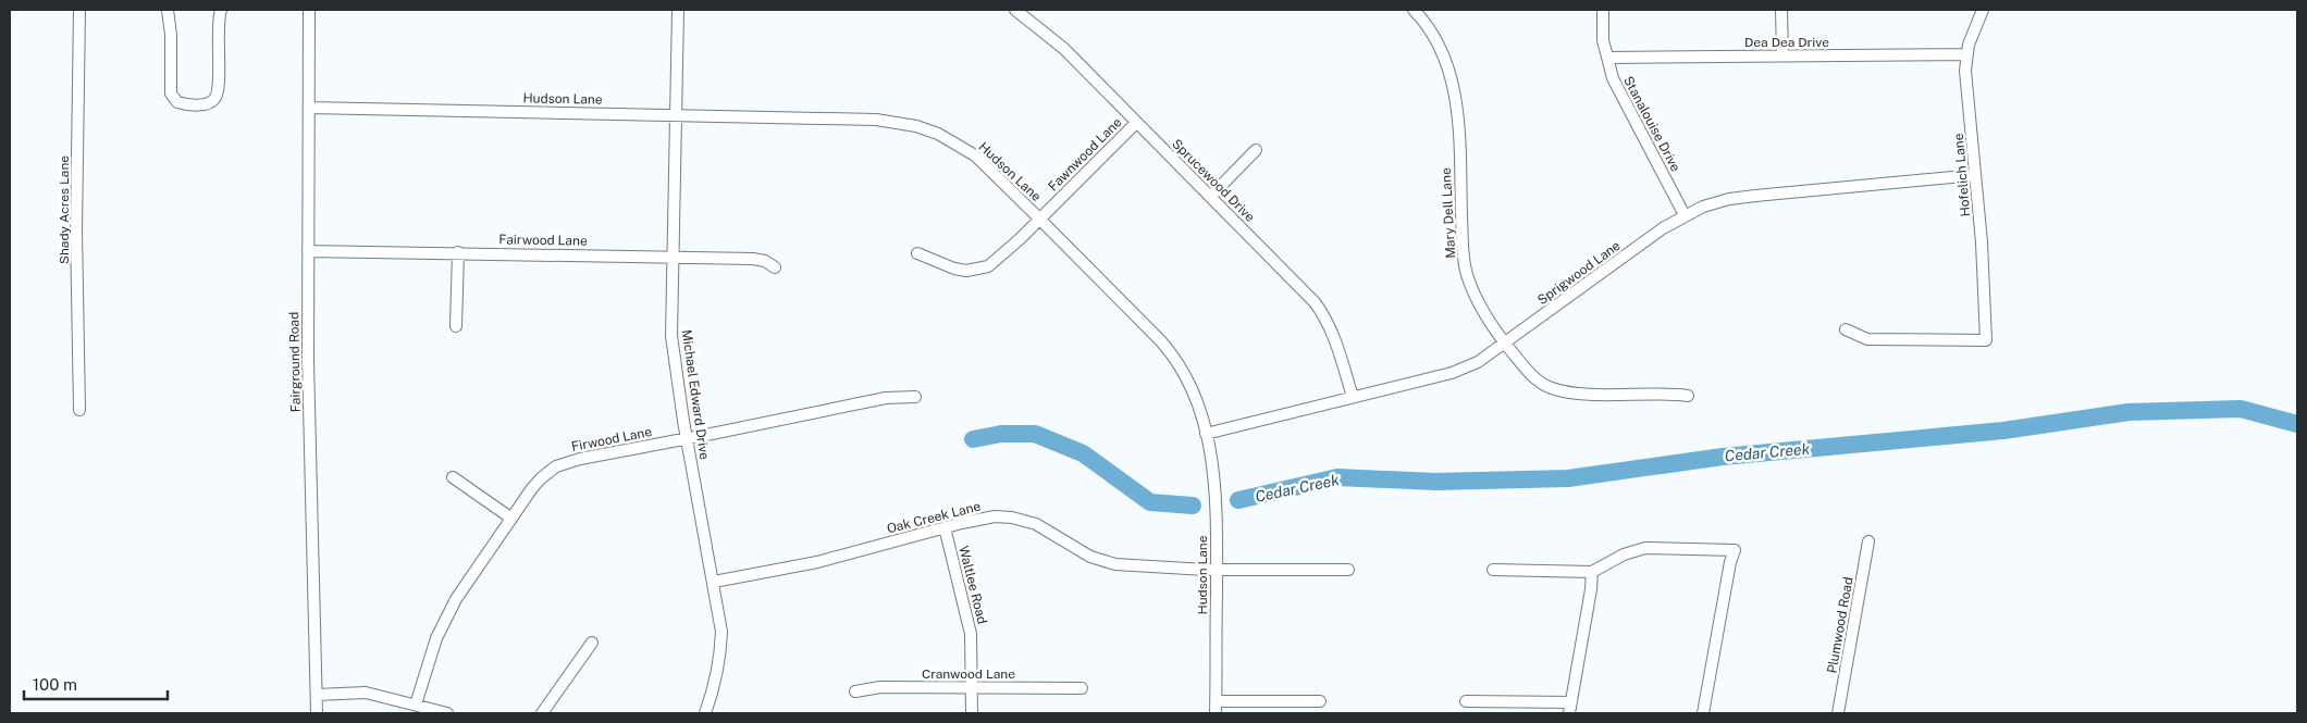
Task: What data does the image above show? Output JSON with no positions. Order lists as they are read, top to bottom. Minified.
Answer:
{"streets":{"street":["Dea Dea Drive","Hudson Lane","Stanalouise Drive","Fawnwood Lane","Hofelich Lane","Sprucewood Drive","Shady Acres Lane","Mary Dell Lane","Fairwood Lane","Sprigwood Lane","Fairground Road","Michael Edward Drive","Firwood Lane","Oak Creek Lane","Waltlee Road","Plumwood Road","Cranwood Lane"]},"crossings":[["Dea Dea Drive","Stanalouise Drive"],["Dea Dea Drive","Hofelich Lane"],["Hudson Lane","Fawnwood Lane"],["Hudson Lane","Sprigwood Lane"],["Hudson Lane","Fairground Road"],["Hudson Lane","Michael Edward Drive"],["Hudson Lane","Oak Creek Lane"],["Stanalouise Drive","Sprigwood Lane"],["Fawnwood Lane","Sprucewood Drive"],["Hofelich Lane","Sprigwood Lane"],["Sprucewood Drive","Sprigwood Lane"],["Mary Dell Lane","Sprigwood Lane"],["Fairwood Lane","Fairground Road"],["Fairwood Lane","Michael Edward Drive"],["Michael Edward Drive","Firwood Lane"],["Michael Edward Drive","Oak Creek Lane"],["Oak Creek Lane","Waltlee Road"],["Waltlee Road","Cranwood Lane"]],"water":["Cedar Creek"],"scale_bar":"100 m"}
